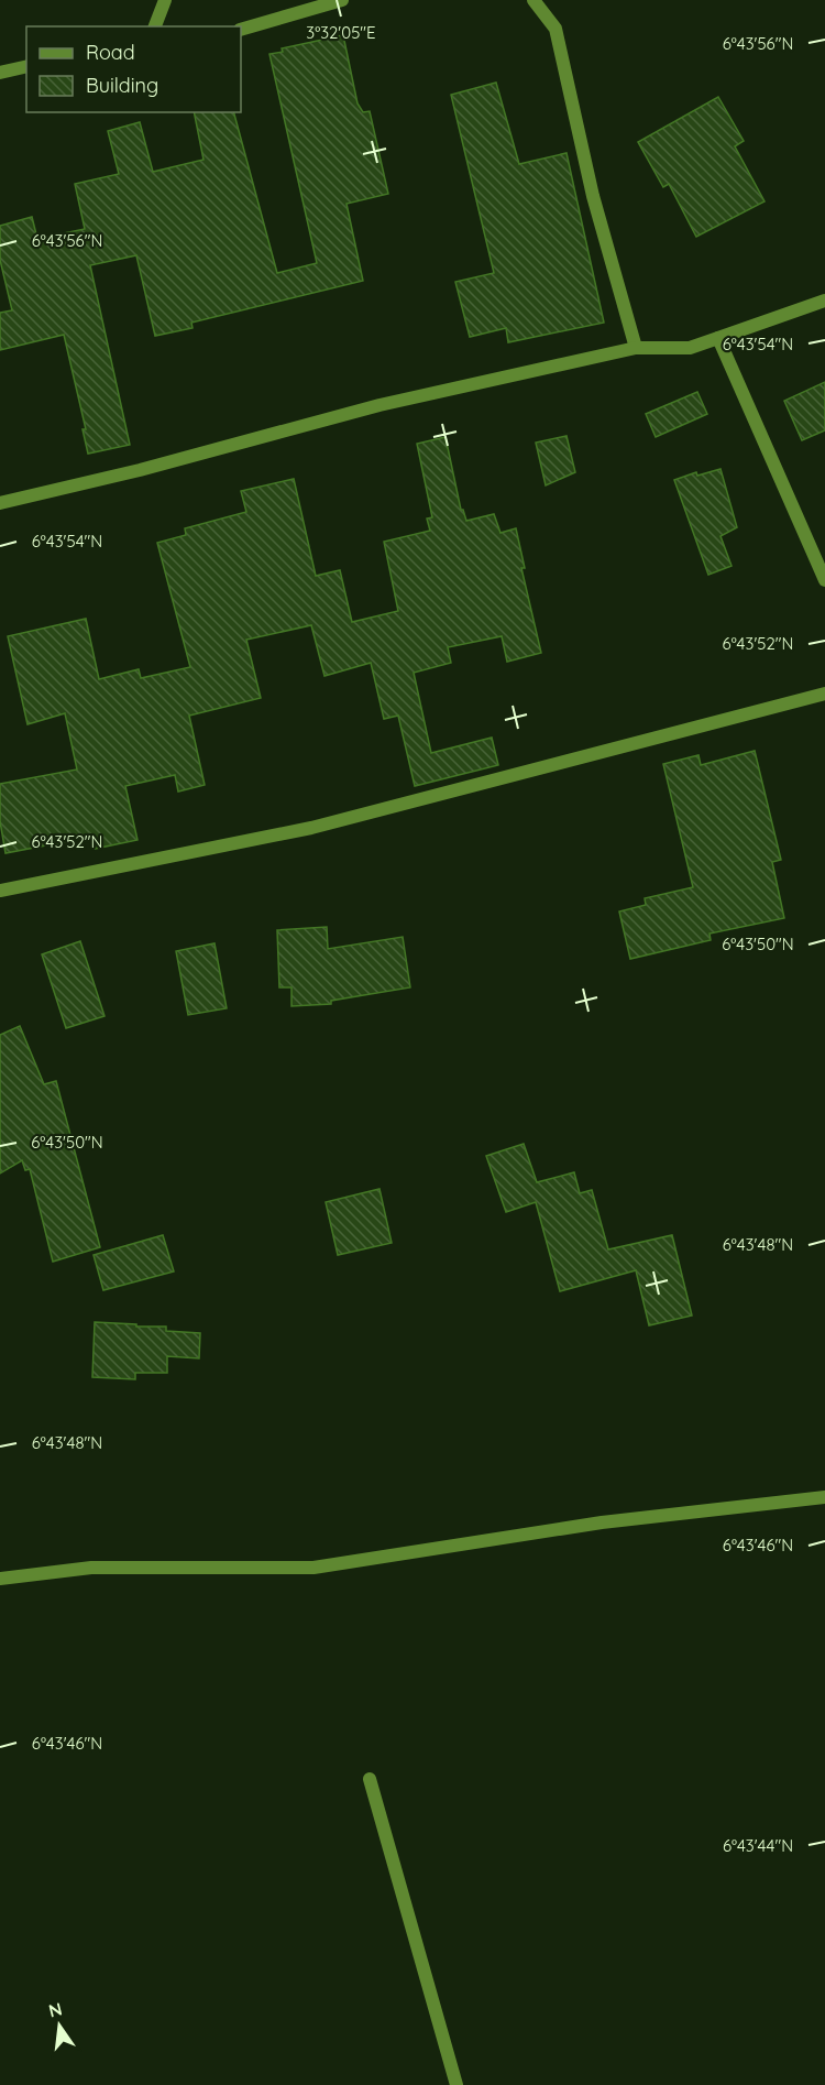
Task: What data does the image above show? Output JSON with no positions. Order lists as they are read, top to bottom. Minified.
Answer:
{"legend":["Road","Building"],"north":"top","coordinates":["3°32'05\"E","6°43'56\"N","6°43'54\"N","6°43'52\"N","6°43'50\"N","6°43'48\"N","6°43'46\"N","6°43'44\"N"]}
